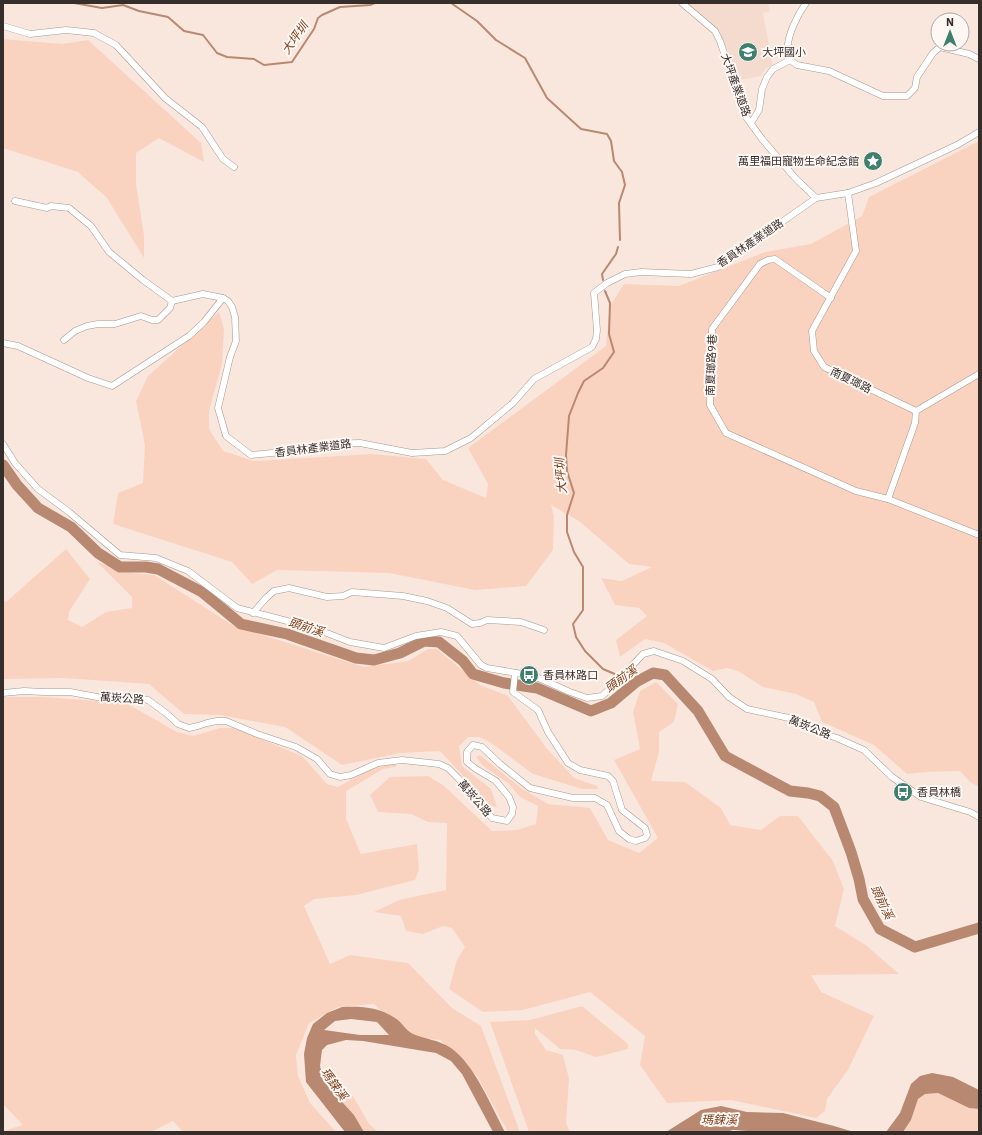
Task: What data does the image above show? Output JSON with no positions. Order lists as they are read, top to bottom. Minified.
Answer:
{"streets":{"street":["大坪產業道路","香員林產業道路","南夏瑯路9巷","南夏瑯路","萬崁公路"]},"crossings":[["大坪產業道路","香員林產業道路"],["南夏瑯路9巷","南夏瑯路"]],"water":["大坪圳","頭前溪","瑪鋉溪"],"places":{"school or university":["大坪國小"],"place":["萬里福田寵物生命紀念館"],"bus stop":["香員林路口","香員林橋"]},"north":"top"}
